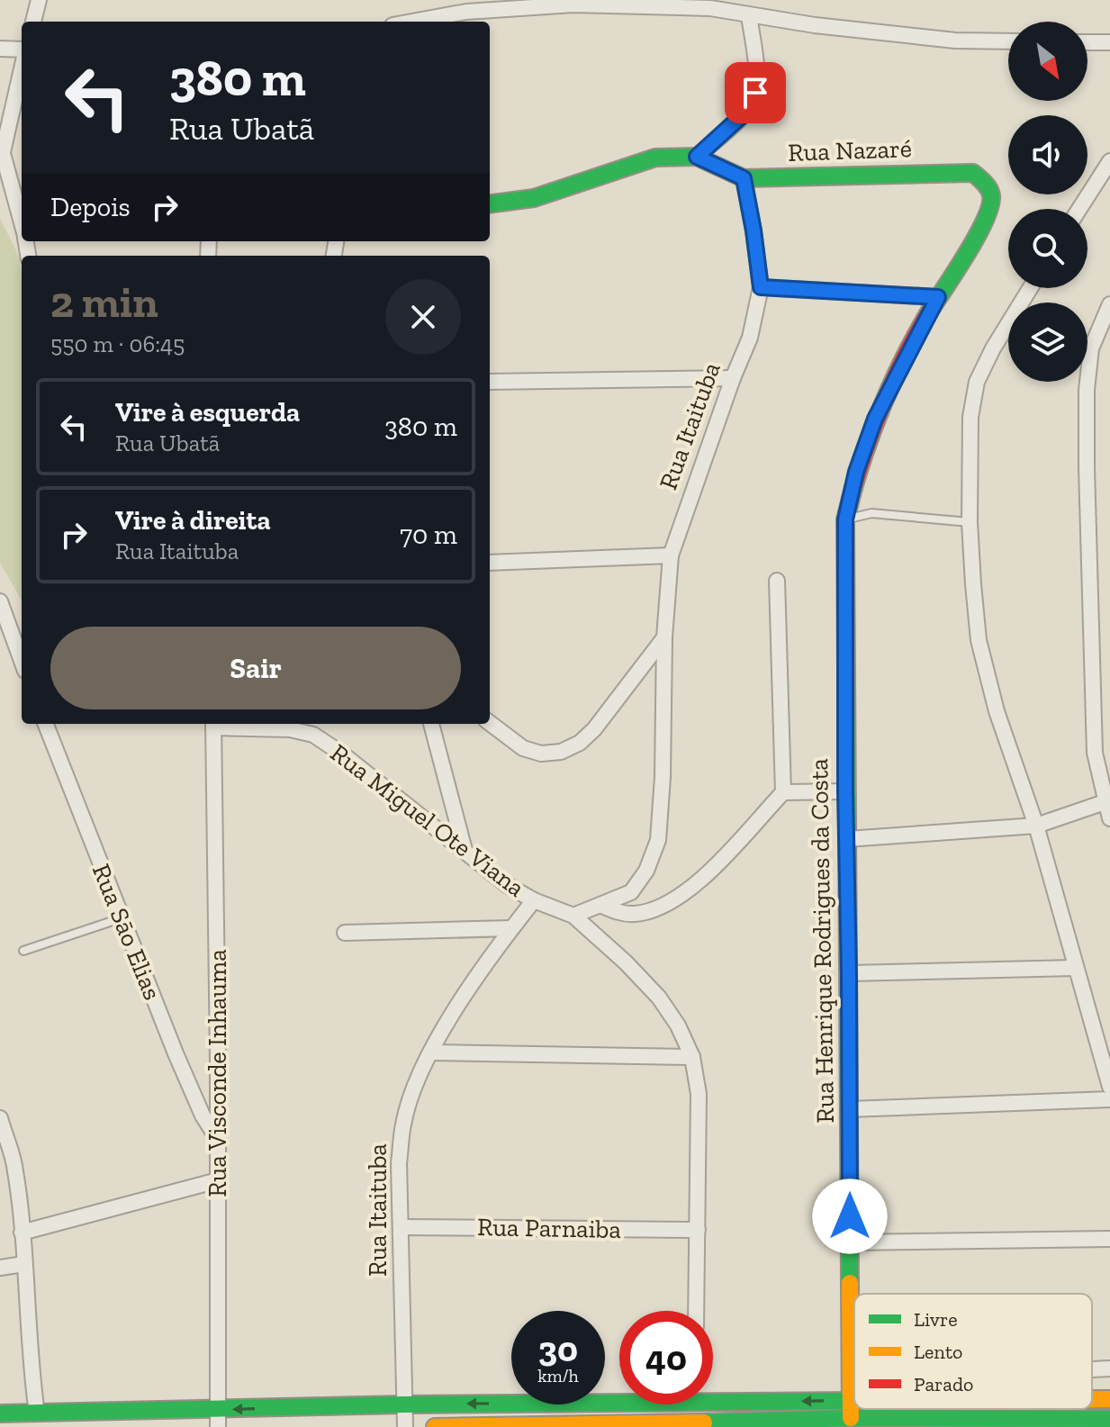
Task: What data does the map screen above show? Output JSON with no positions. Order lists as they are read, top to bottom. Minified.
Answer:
{"streets":{"main road":["Rua Nazaré","Rua Henrique Rodrigues da Costa"],"street":["Rua Itaituba","Rua Miguel Ote Viana","Rua Sāo Elias","Rua Visconde Inhauma","Rua Parnaiba"]},"crossings":[["Rua Nazaré","Rua Itaituba"],["Rua Nazaré","Rua Henrique Rodrigues da Costa"],["Rua Itaituba","Rua Miguel Ote Viana"],["Rua Itaituba","Rua Parnaiba"],["Rua Miguel Ote Viana","Rua Visconde Inhauma"],["Rua Miguel Ote Viana","Rua Parnaiba"],["Rua Sāo Elias","Rua Visconde Inhauma"]],"legend":["Livre","Lento","Parado"],"north":"bottom right","page":{"turn":["380 m","Rua Ubatã"],"then":"Depois","heading":["2 min","550 m · 06:45"],"list":[{"name":"Vire à esquerda","note":"Rua Ubatã","value":"380 m"},{"name":"Vire à direita","note":"Rua Itaituba","value":"70 m"}],"buttons":"Sair","speed":"30 km/h","limit":"40"}}
